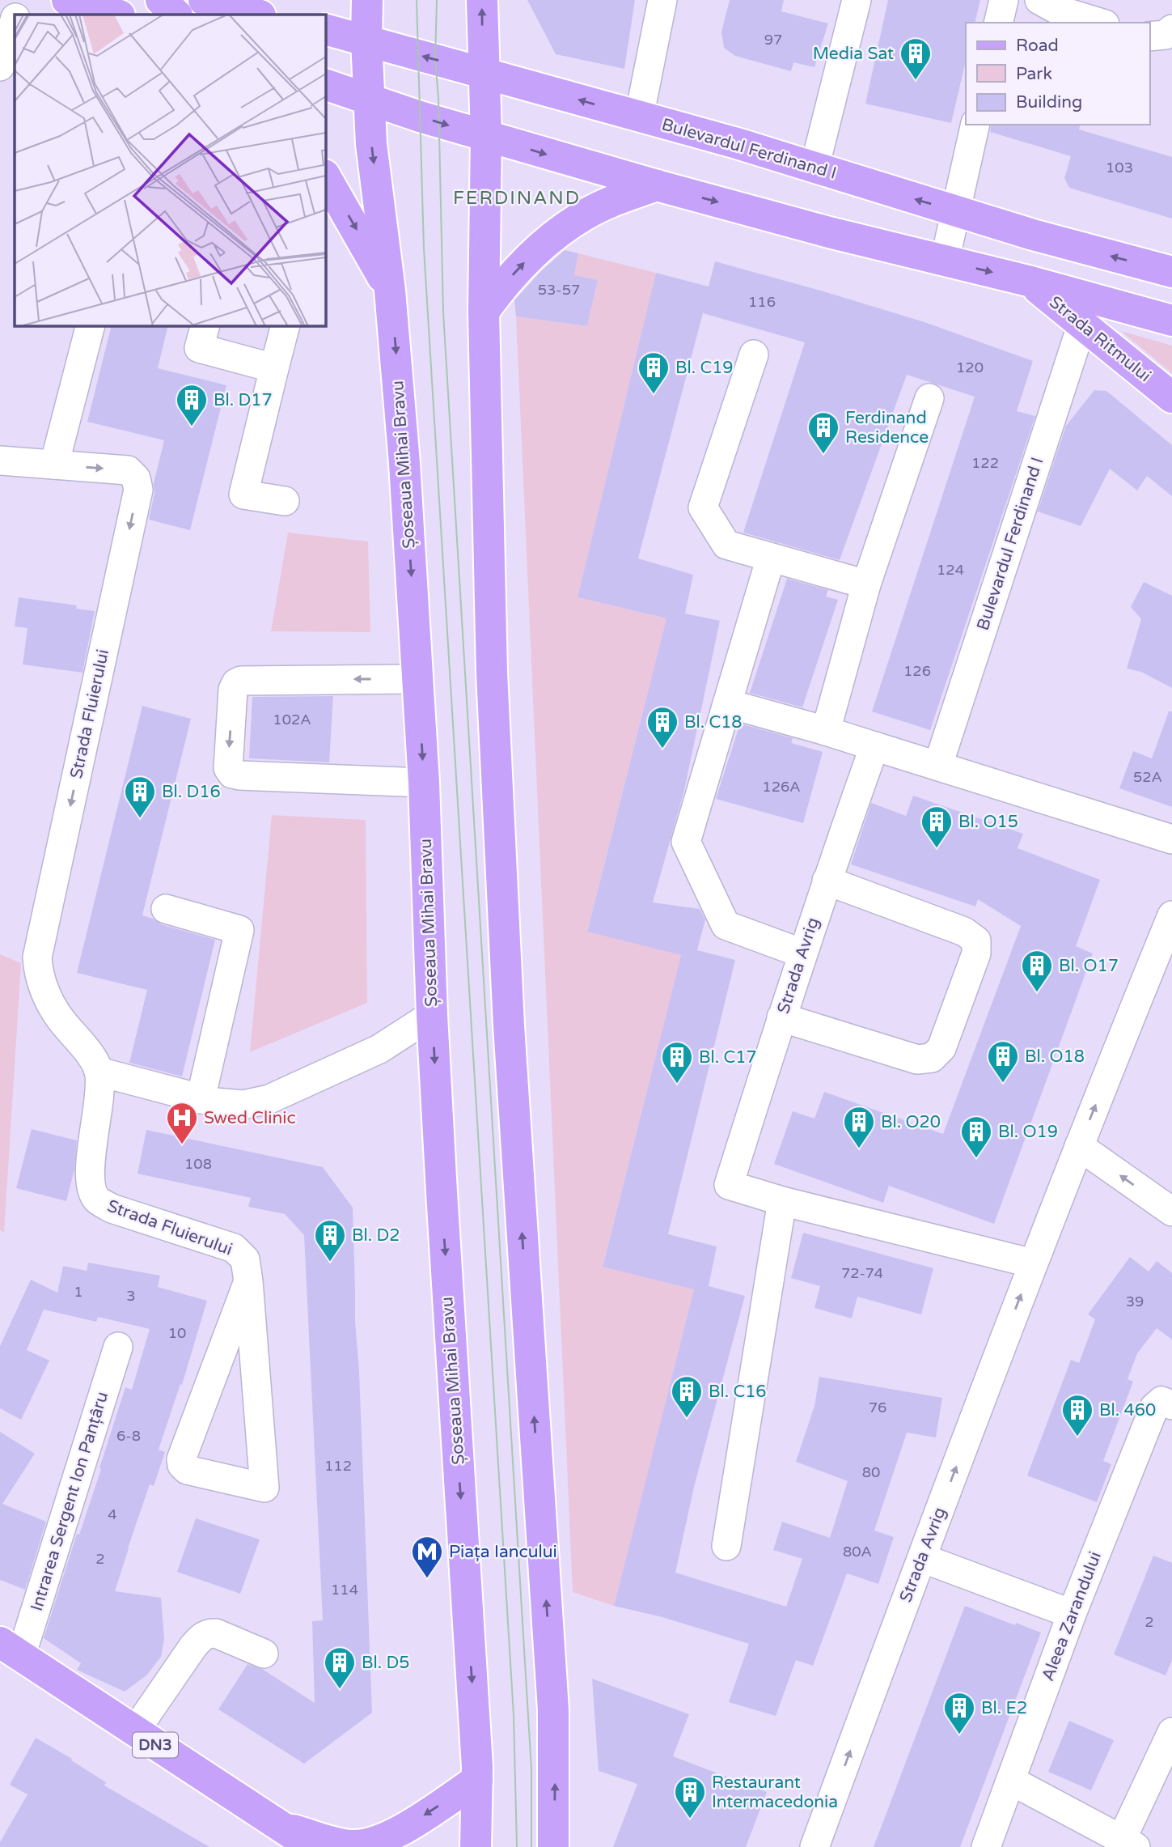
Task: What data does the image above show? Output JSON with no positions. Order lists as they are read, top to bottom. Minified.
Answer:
{"streets":{"main road":["Bulevardul Ferdinand I","Strada Ritmului","Șoseaua Mihai Bravu","DN3"],"street":["Strada Fluierului","Strada Avrig","Intrarea Sergent Ion Panțâru","Aleea Zarandului"]},"crossings":[["Bulevardul Ferdinand I","Strada Ritmului"],["Bulevardul Ferdinand I","Șoseaua Mihai Bravu"],["Intrarea Sergent Ion Panțâru","DN3"]],"one_way":["Strada Fluierului"],"districts":["FERDINAND"],"places":{"building":["Media Sat","Bl. C19","Bl. D17","Ferdinand Residence","Bl. C18","Bl. D16","Bl. O15","Bl. O17","Bl. O18","Bl. C17","Bl. O20","Bl. O19","Bl. D2","Bl. C16","Bl. 460","Bl. D5","Bl. E2","Restaurant Intermacedonia"],"hospital":["Swed Clinic"],"metro station":["Piața Iancului"]},"house_numbers":["97","103","53-57","116","120","122","124","126","102A","52A","126A","108","72-74","1","3","39","10","76","6-8","112","80","4","80A","2","114","2"],"legend":["Road","Park","Building"]}
